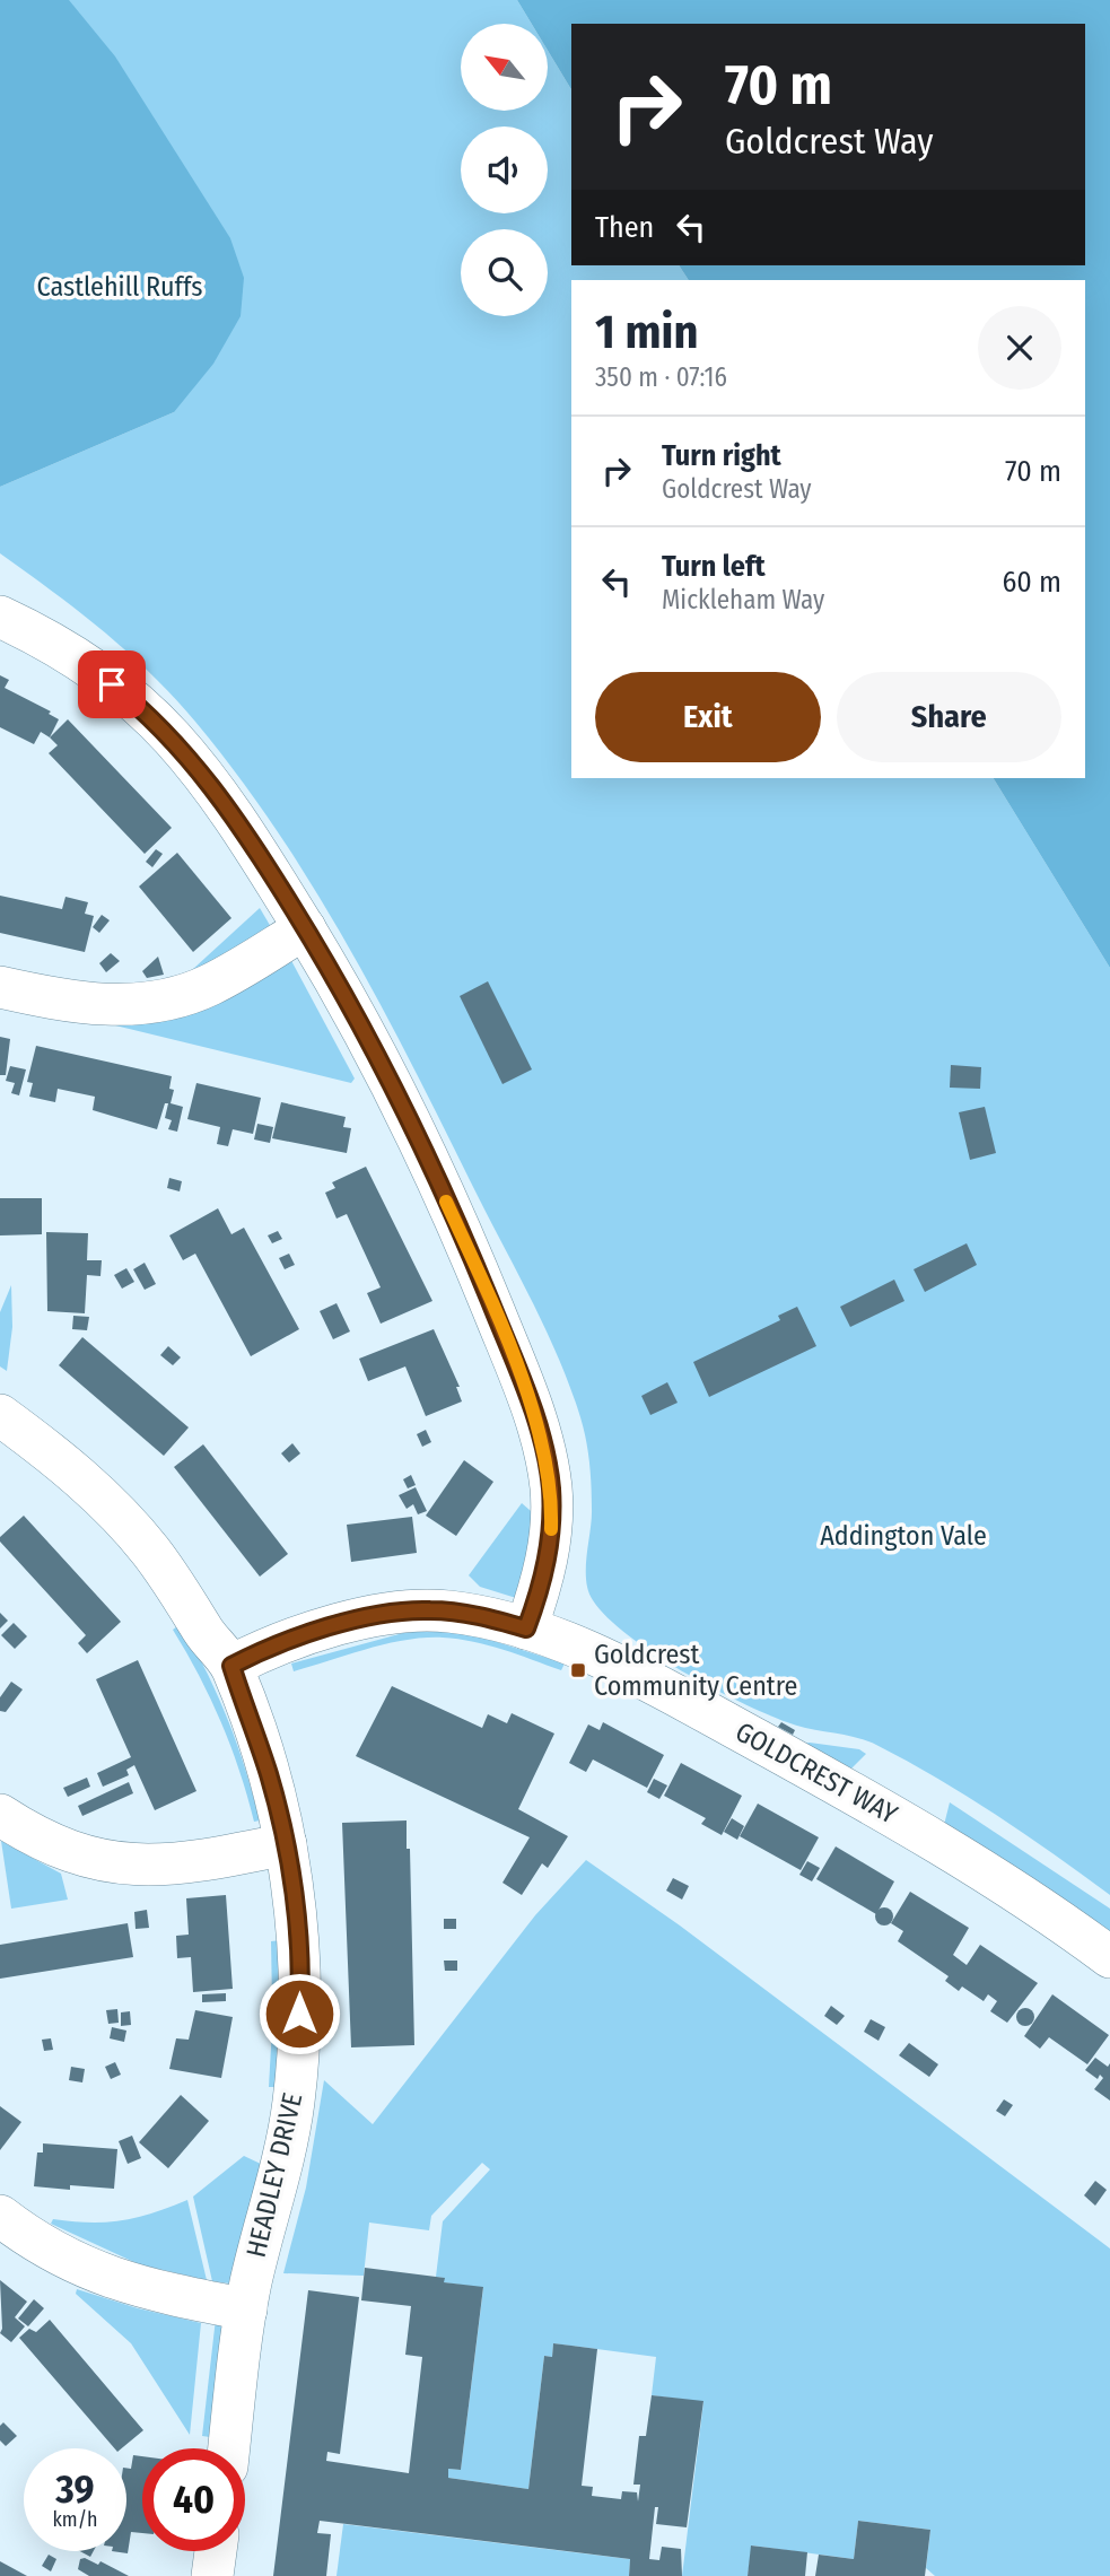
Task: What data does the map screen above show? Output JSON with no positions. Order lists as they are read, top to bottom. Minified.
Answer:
{"streets":{"street":["GOLDCREST WAY","HEADLEY DRIVE"]},"crossings":[["GOLDCREST WAY","HEADLEY DRIVE"]],"parks":["Castlehill Ruffs","Addington Vale"],"places":{"transit":["Goldcrest Community Centre"]},"north":"top left","page":{"turn":["70 m","Goldcrest Way"],"then":"Then","heading":["1 min","350 m · 07:16"],"list":[{"name":"Turn right","note":"Goldcrest Way","value":"70 m"},{"name":"Turn left","note":"Mickleham Way","value":"60 m"}],"buttons":["Exit","Share"],"speed":"39 km/h","limit":"40"}}
